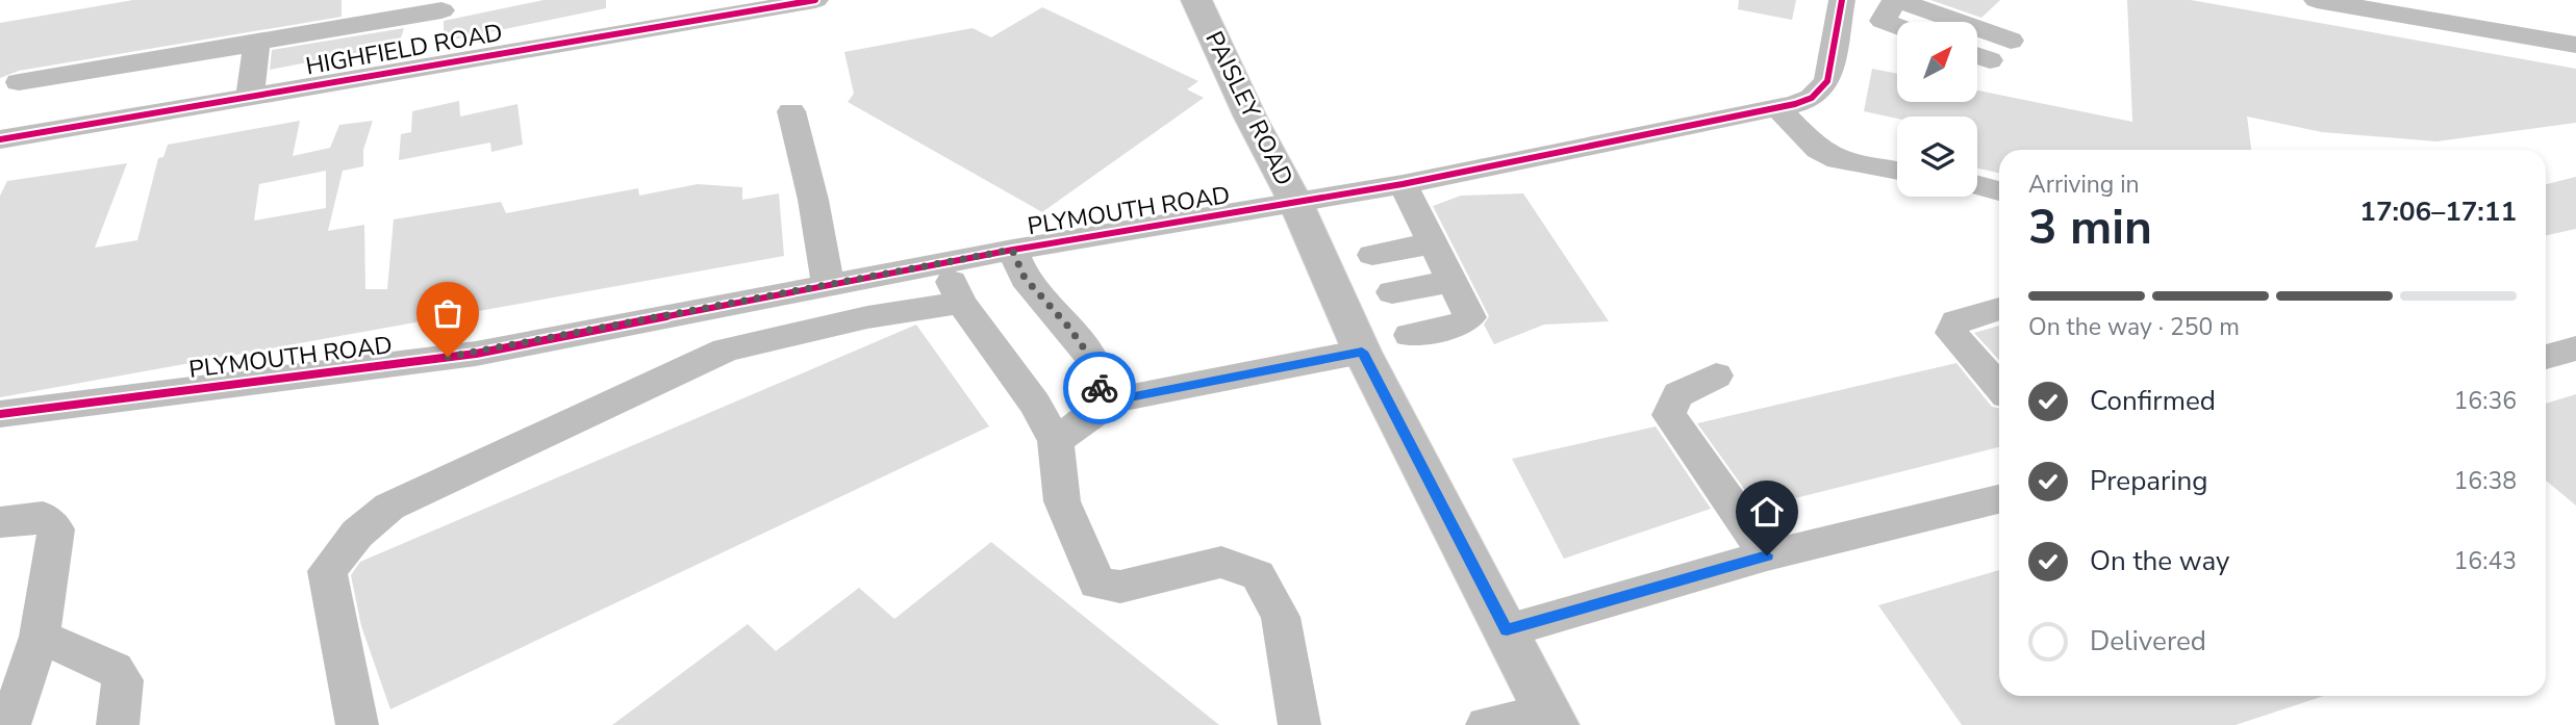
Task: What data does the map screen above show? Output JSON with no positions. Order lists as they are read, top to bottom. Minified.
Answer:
{"streets":{"main road":["PAISLEY ROAD"],"street":["HIGHFIELD ROAD","PLYMOUTH ROAD"]},"crossings":[["PAISLEY ROAD","PLYMOUTH ROAD"]],"north":"top right","page":{"heading":["3 min","Arriving in","17:06–17:11"],"bar":"On the way · 250 m","list":[["Confirmed","16:36"],["Preparing","16:38"],["On the way","16:43"],"Delivered"]}}
